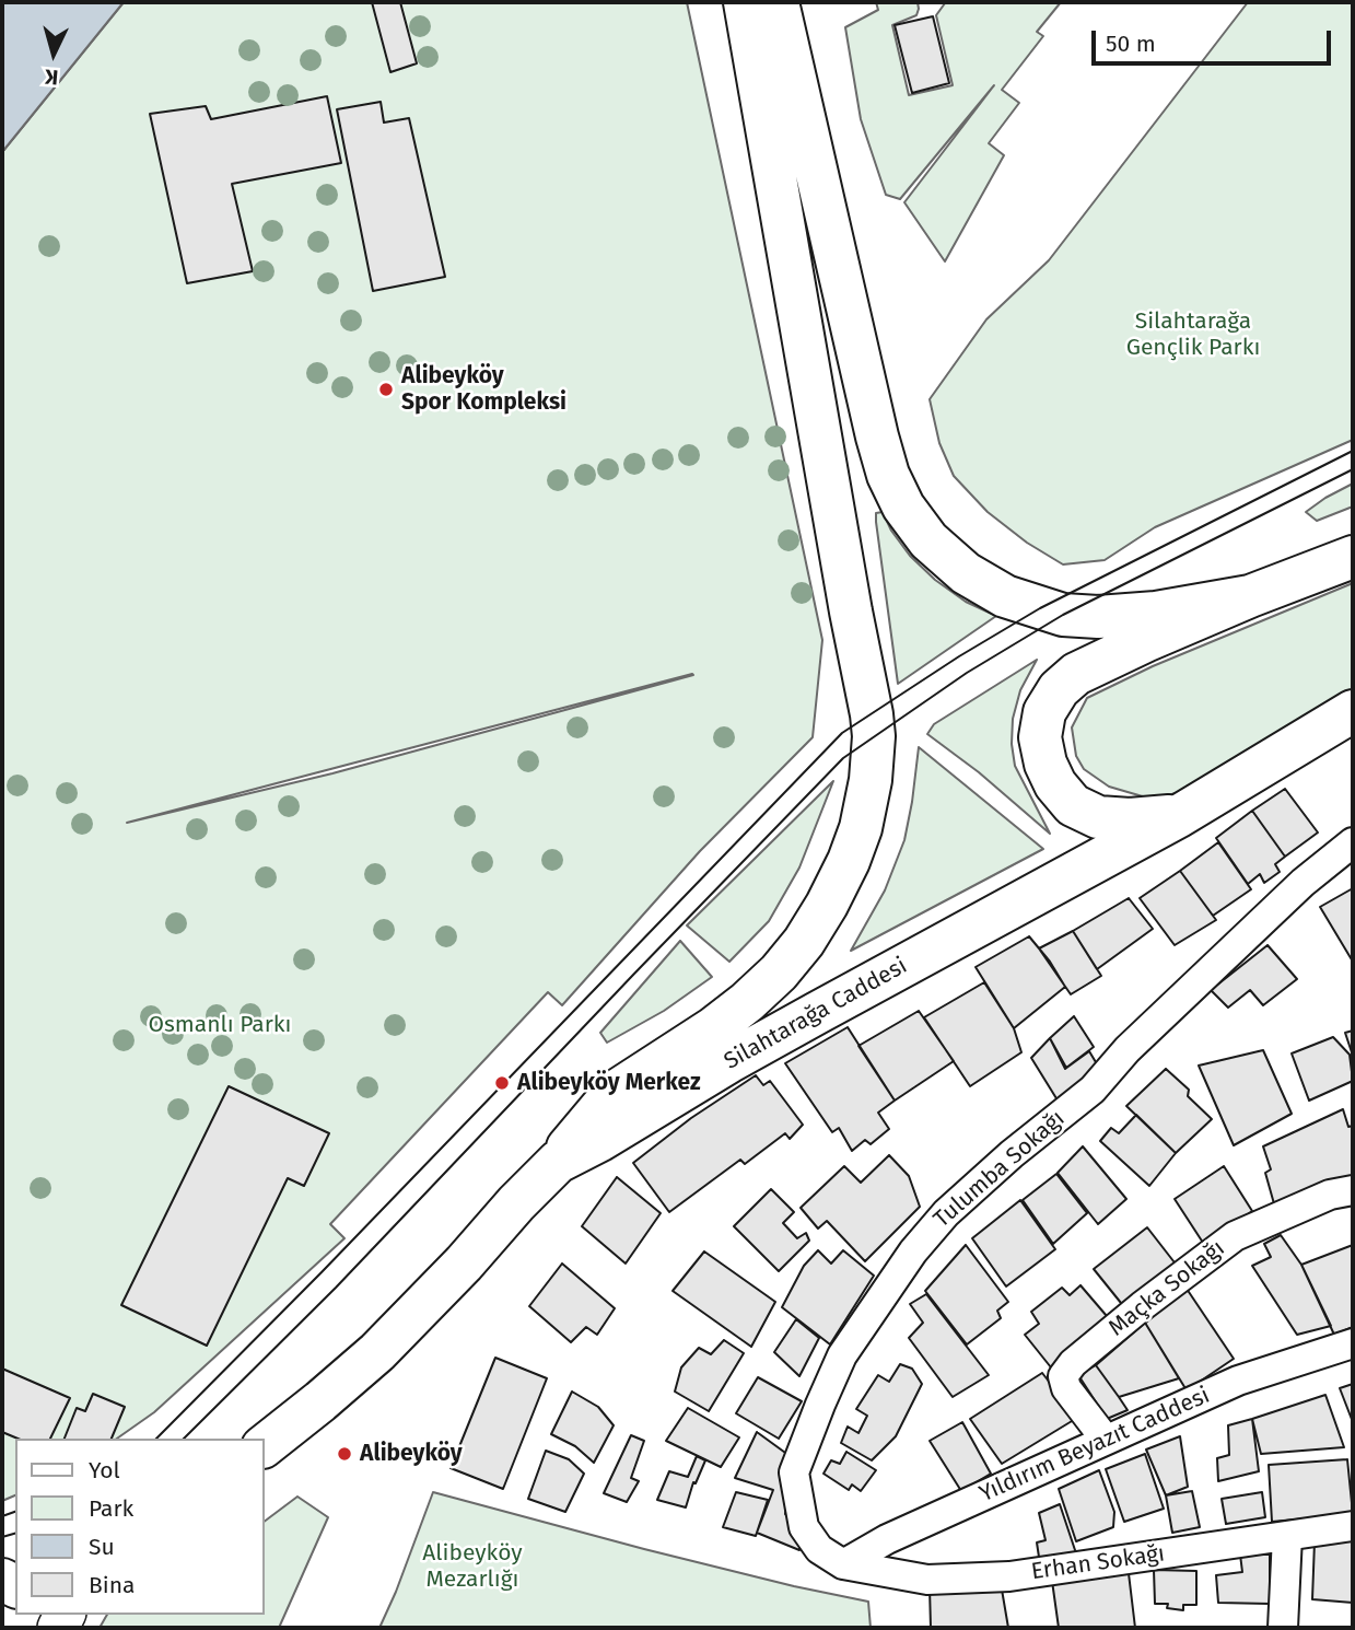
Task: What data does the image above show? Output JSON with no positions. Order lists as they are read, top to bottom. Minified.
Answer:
{"streets":{"main road":["Silahtarağa Caddesi"],"street":["Tulumba Sokağı","Maçka Sokağı","Yıldırım Beyazıt Caddesi","Erhan Sokağı"]},"crossings":[["Tulumba Sokağı","Yıldırım Beyazıt Caddesi"],["Tulumba Sokağı","Erhan Sokağı"],["Maçka Sokağı","Yıldırım Beyazıt Caddesi"],["Yıldırım Beyazıt Caddesi","Erhan Sokağı"]],"parks":["Silahtarağa Gençlik Parkı","Osmanlı Parkı","Alibeyköy Mezarlığı"],"places":["Alibeyköy Spor Kompleksi","Alibeyköy Merkez","Alibeyköy"],"legend":["Yol","Park","Su","Bina"],"scale_bar":"50 m","north":"bottom"}
